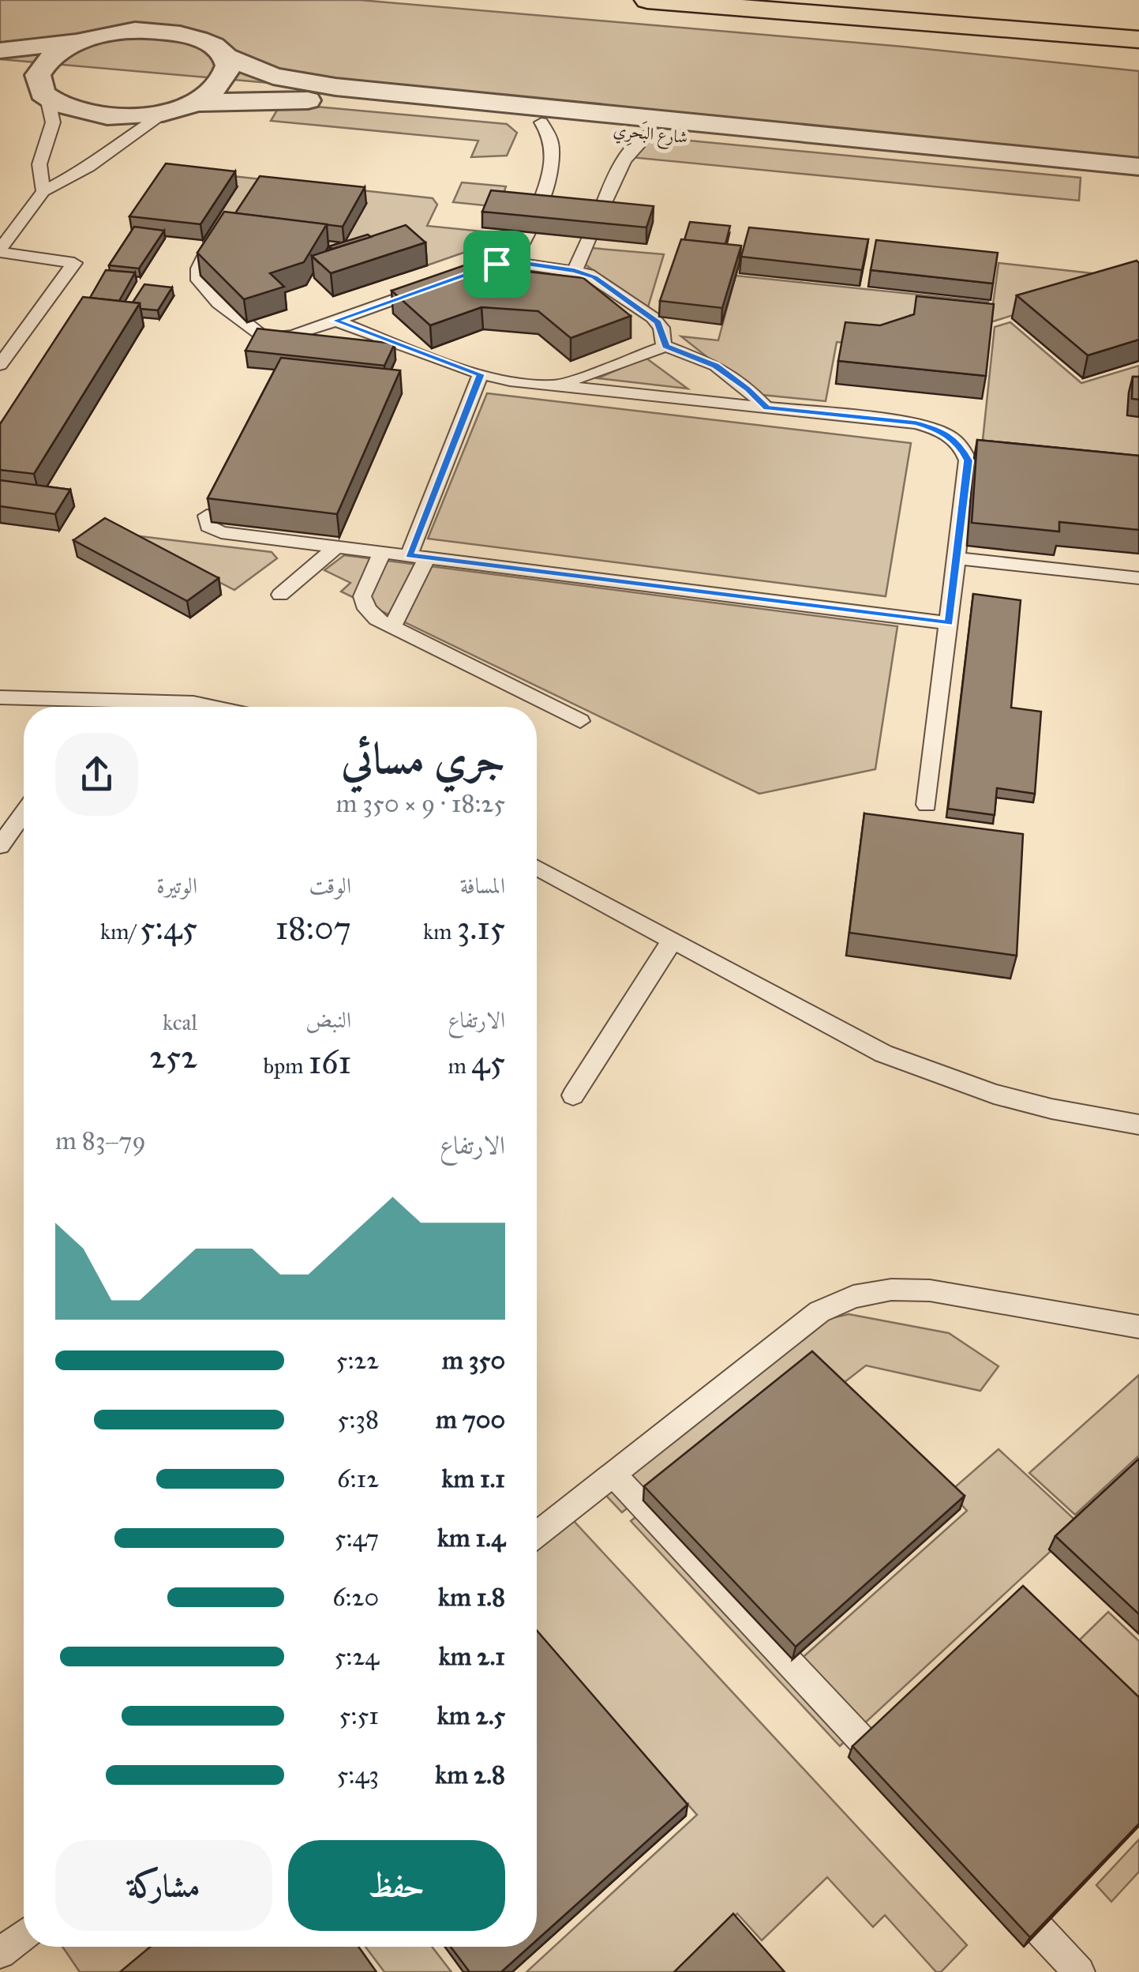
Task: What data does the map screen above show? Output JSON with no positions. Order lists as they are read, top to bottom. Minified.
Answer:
{"streets":{"street":["شارع البَحرِي"]},"page":{"heading":["جري مسائي","18:25 · 9 × 350 m"],"stats":[["المسافة","3.15 km"],["الوقت","18:07"],["الوتيرة","5:45 /km"],["الارتفاع","45 m"],["النبض","161 bpm"],["kcal","252"]],"chart":["الارتفاع","79–83 m"],"list":[{"name":"350 m","note":"5:22"},{"name":"700 m","note":"5:38"},{"name":"1.1 km","note":"6:12"},{"name":"1.4 km","note":"5:47"},{"name":"1.8 km","note":"6:20"},{"name":"2.1 km","note":"5:24"},{"name":"2.5 km","note":"5:51"},{"name":"2.8 km","note":"5:43"}],"buttons":["حفظ","مشاركة"]}}
